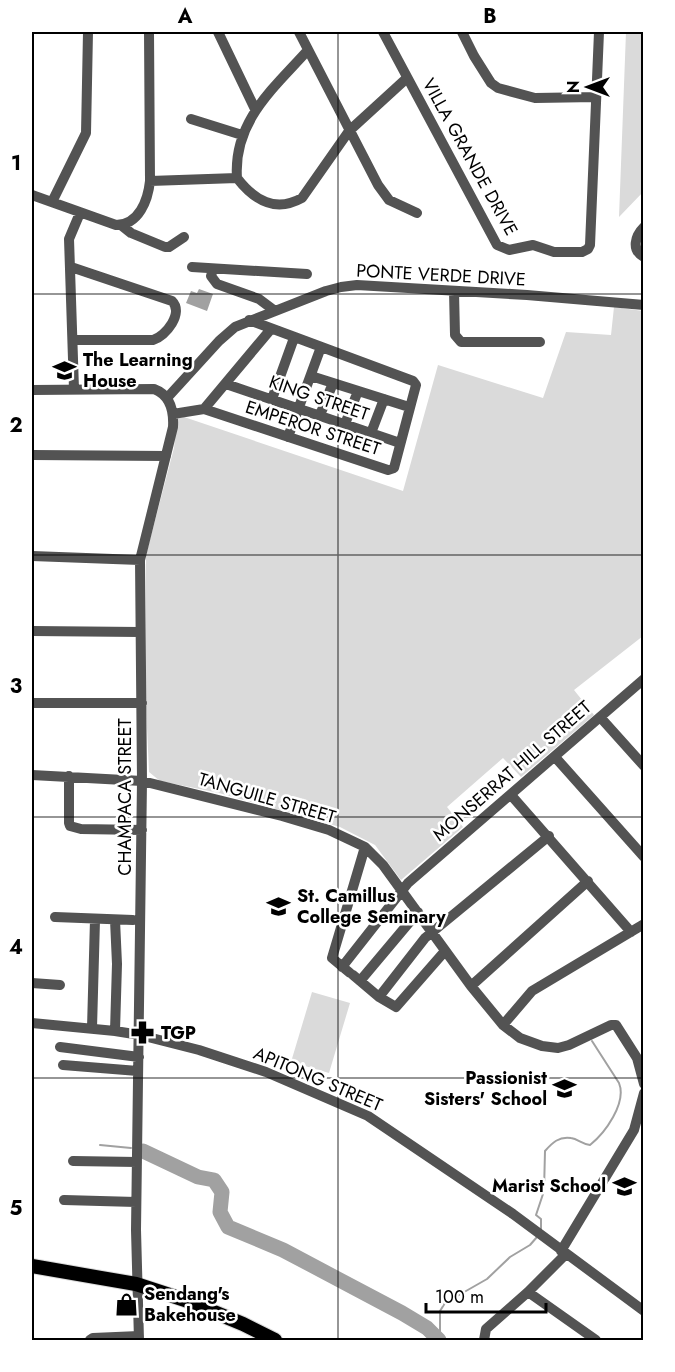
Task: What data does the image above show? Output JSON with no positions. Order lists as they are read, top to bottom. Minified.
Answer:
{"streets":{"street":["VILLA GRANDE DRIVE","PONTE VERDE DRIVE","KING STREET","EMPEROR STREET","MONSERRAT HILL STREET","CHAMPACA STREET","TANGUILE STREET","APITONG STREET"]},"crossings":[["PONTE VERDE DRIVE","EMPEROR STREET"],["PONTE VERDE DRIVE","CHAMPACA STREET"],["KING STREET","EMPEROR STREET"],["EMPEROR STREET","CHAMPACA STREET"],["MONSERRAT HILL STREET","TANGUILE STREET"],["CHAMPACA STREET","TANGUILE STREET"],["CHAMPACA STREET","APITONG STREET"]],"places":{"school or university":["The Learning House","St. Camillus College Seminary","Passionist Sisters' School","Marist School"],"pharmacy":["TGP"],"shop":["Sendang's Bakehouse"]},"scale_bar":"100 m","north":"left","grid":{"columns":["A","B"],"rows":["1","2","3","4","5"]}}
